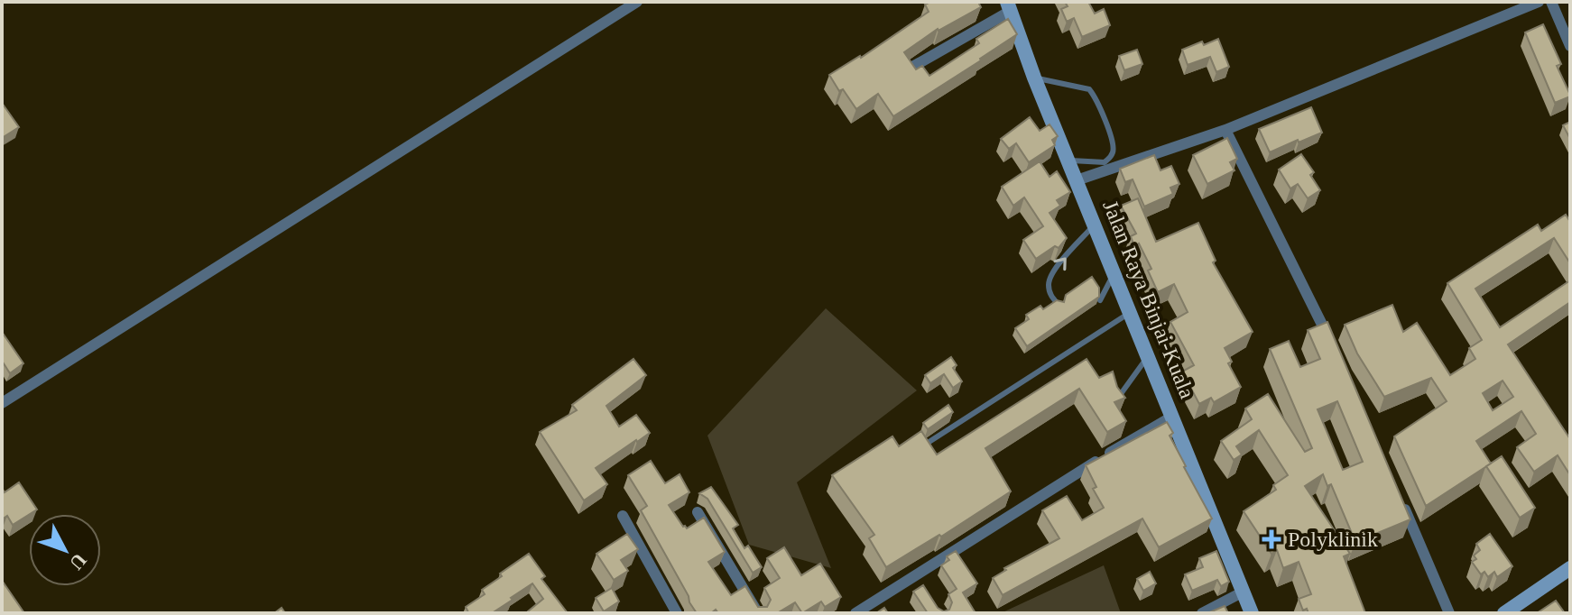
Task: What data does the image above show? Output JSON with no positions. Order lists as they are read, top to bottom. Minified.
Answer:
{"streets":{"main road":["Jalan Raya Binjai-Kuala"]},"places":{"health":["Polyklinik"]},"north":"bottom right"}
